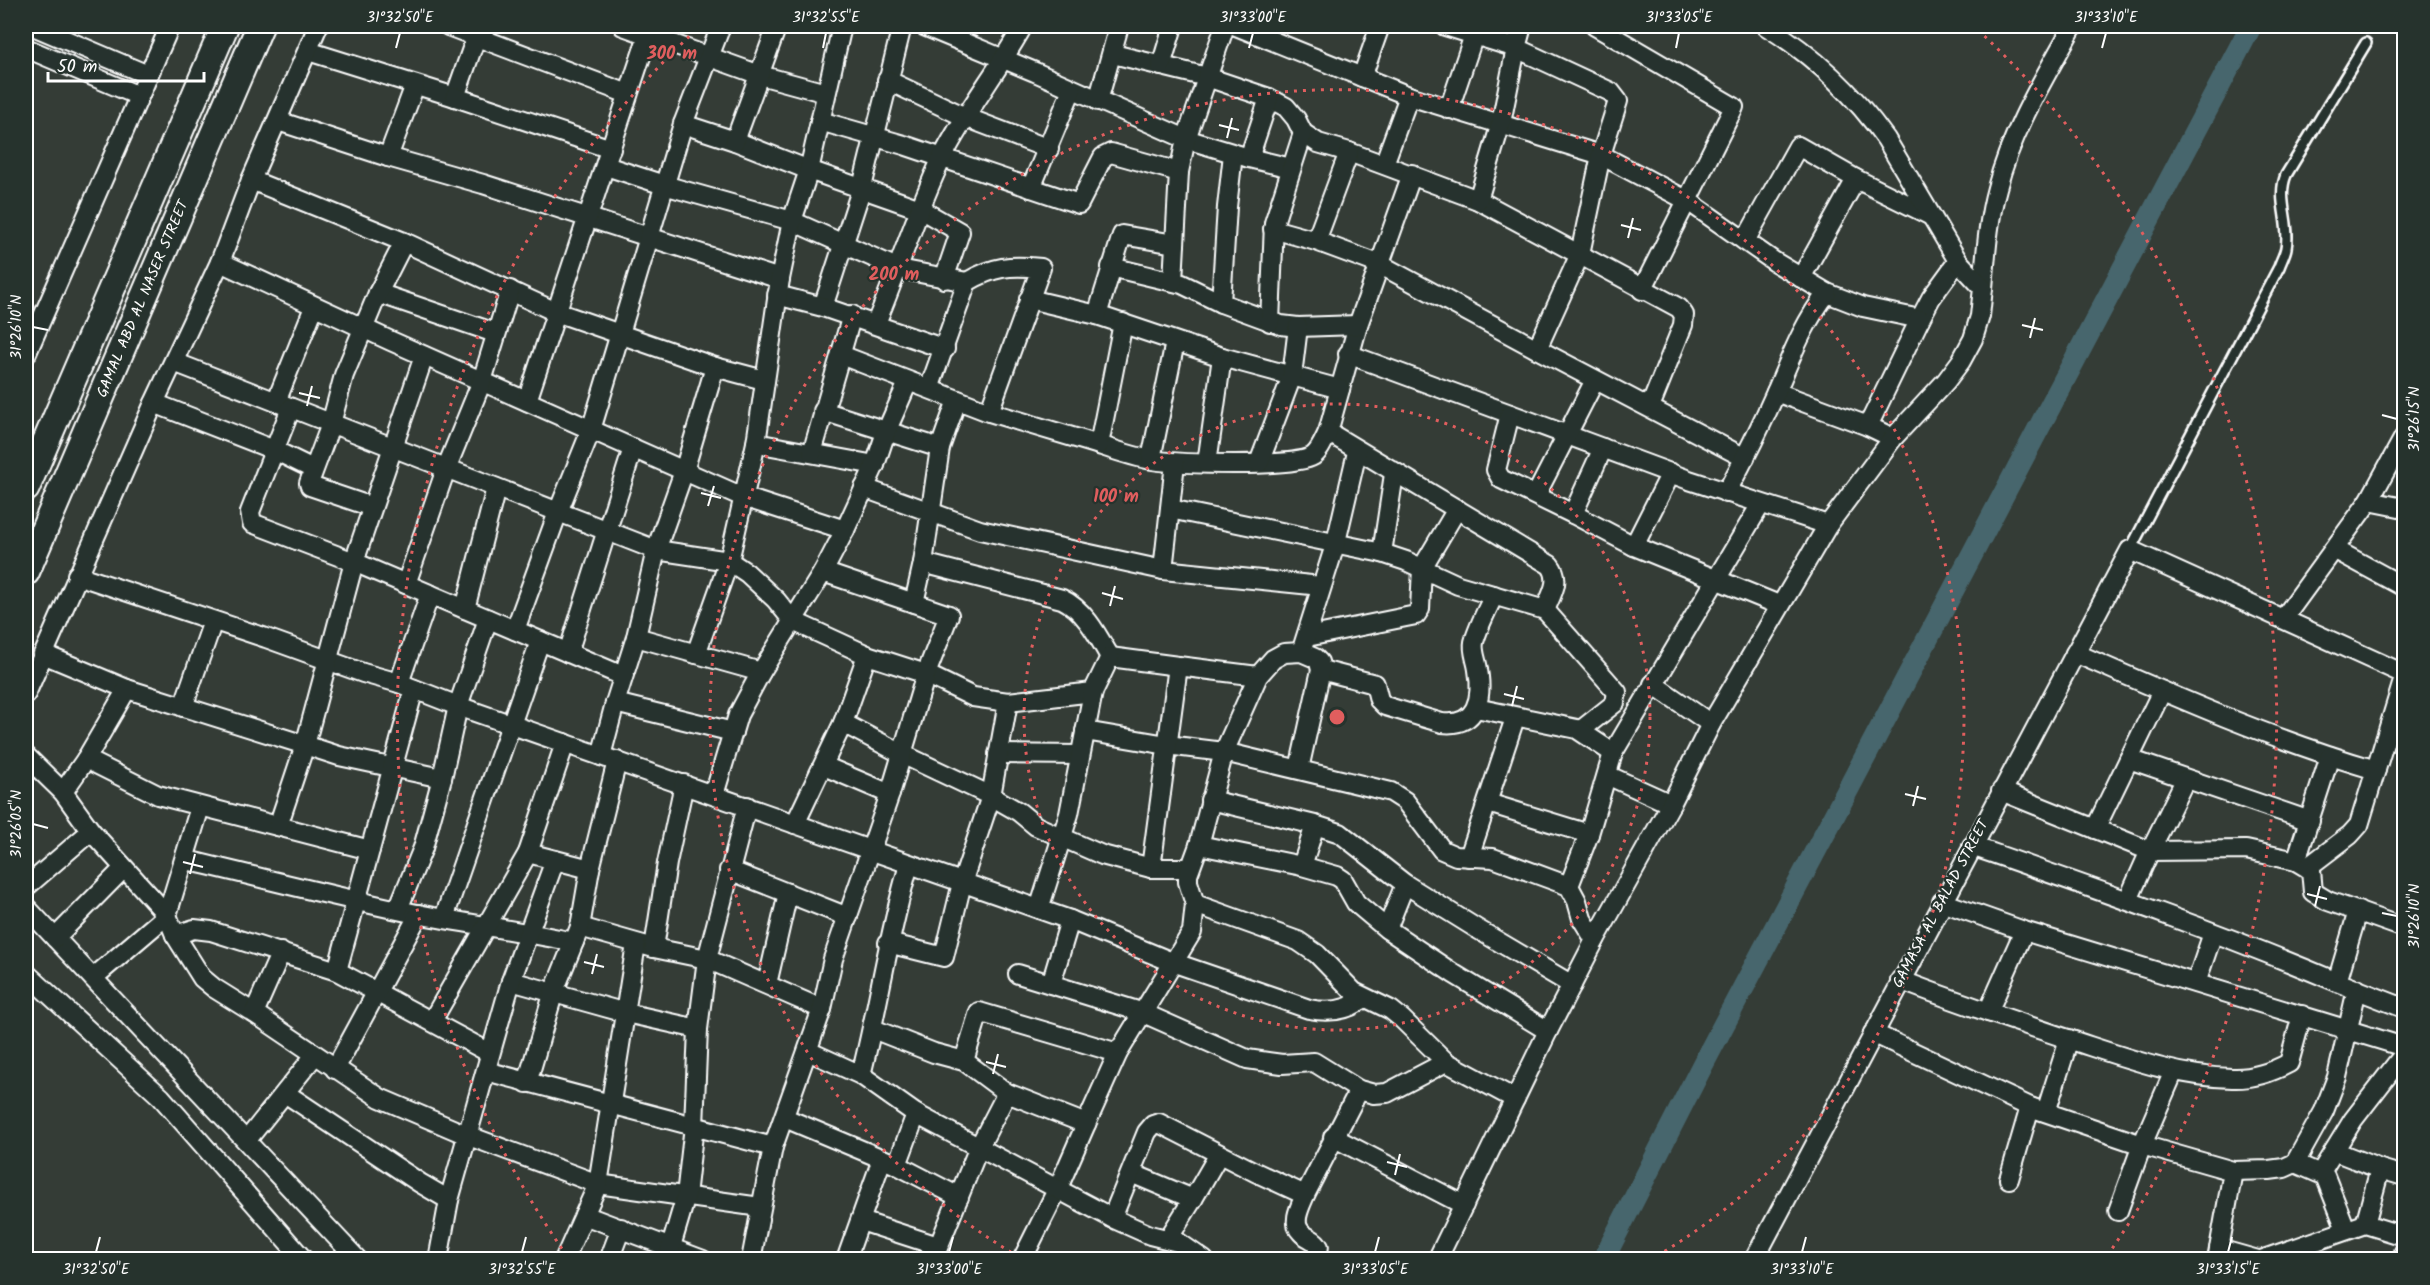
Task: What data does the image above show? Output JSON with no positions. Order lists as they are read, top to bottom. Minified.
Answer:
{"streets":{"main road":["GAMAL ABD AL NASER STREET"],"street":["GAMASA AL BALAD STREET"]},"scale_bar":"50 m","coordinates":["31°32'50\"E","31°32'55\"E","31°33'00\"E","31°33'05\"E","31°33'10\"E","31°26'10\"N","31°26'15\"N","31°26'05\"N","31°33'15\"E"],"rings":["300 m","200 m","100 m"]}
